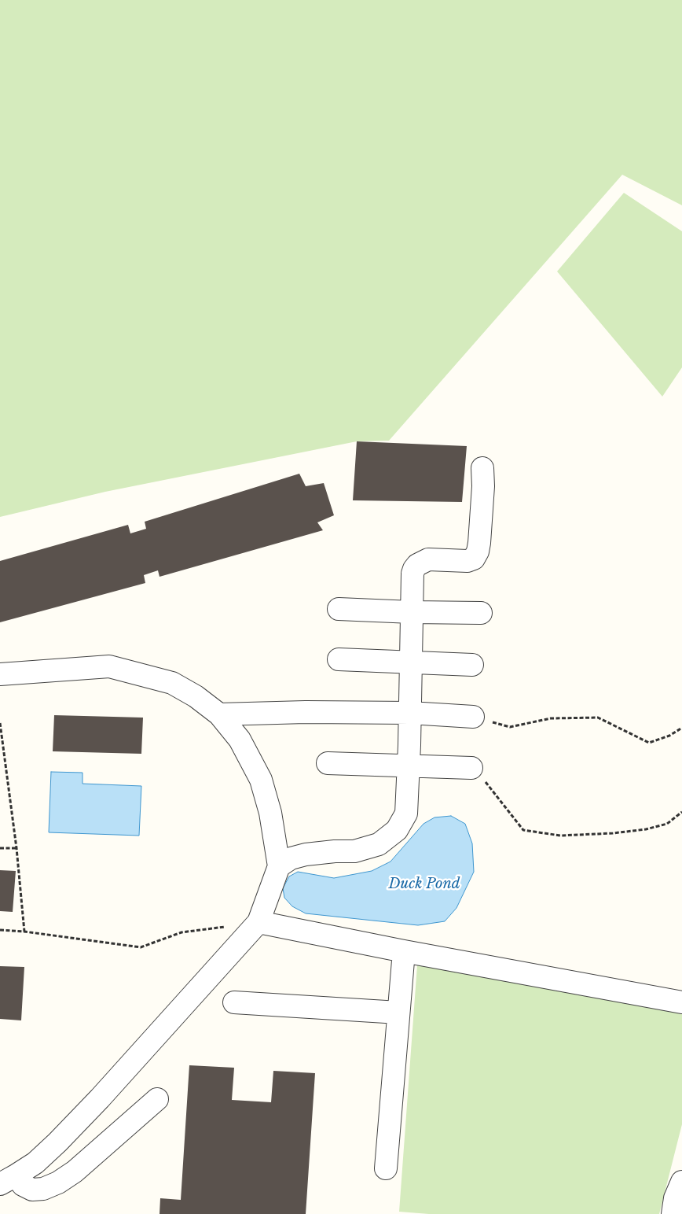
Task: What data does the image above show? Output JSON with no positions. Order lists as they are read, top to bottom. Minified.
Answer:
{"water":["Duck Pond"]}
